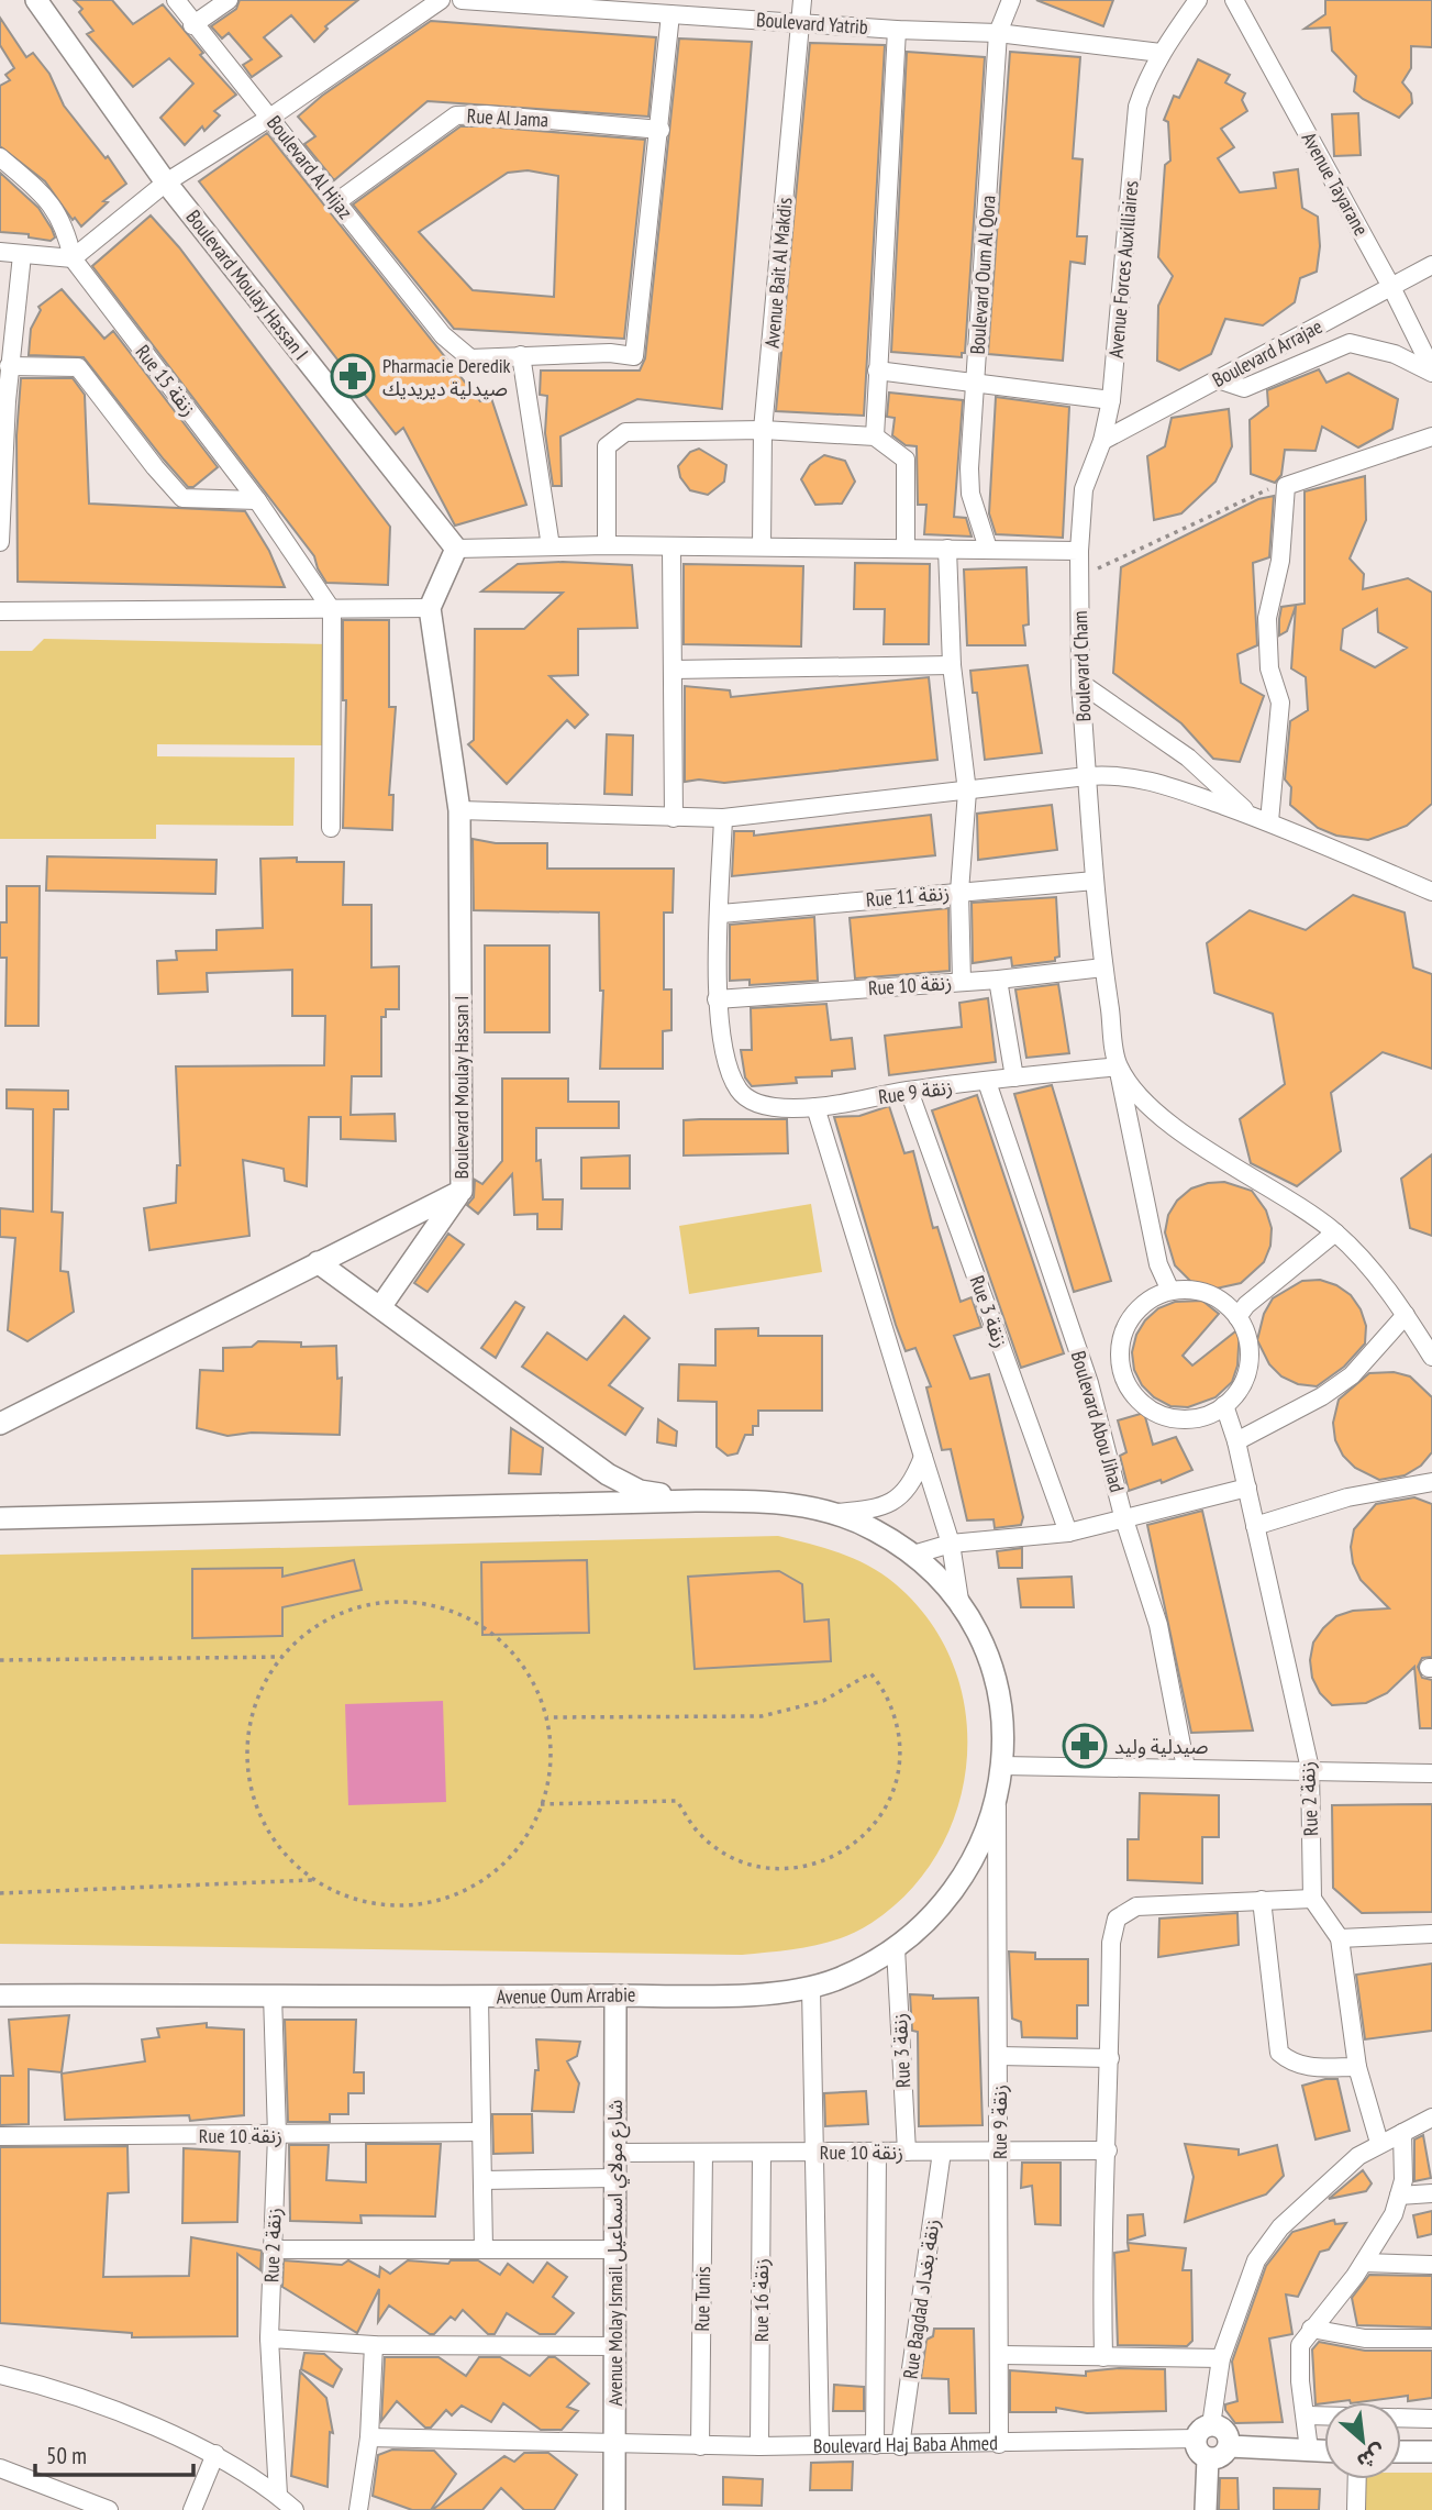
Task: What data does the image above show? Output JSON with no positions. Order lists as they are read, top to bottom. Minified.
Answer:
{"streets":{"street":["Boulevard Yatrib","Rue Al Jama","Boulevard Al Hijaz","Avenue Tayarane","Avenue Forces Auxilliaires","Avenue Bait Al Makdis","Boulevard Oum Al Qora","Boulevard Moulay Hassan I","Boulevard Arrajae","Rue 15 زنقة","Boulevard Cham","Rue 11 زنقة","Rue 10 زنقة","Rue 9 زنقة","Rue 3 زنقة","Boulevard Abou Jihad","Rue 2 زنقة","Avenue Oum Arrabie","Avenue Molay Ismail شارع مولاي اسماعيل","Rue Tunis","Rue Bagdad زنقة بغداد","Rue 16 زنقة","Boulevard Haj Baba Ahmed"]},"crossings":[["Boulevard Yatrib","Avenue Forces Auxilliaires"],["Boulevard Yatrib","Avenue Bait Al Makdis"],["Boulevard Yatrib","Boulevard Oum Al Qora"],["Rue Al Jama","Boulevard Al Hijaz"],["Avenue Tayarane","Boulevard Arrajae"],["Avenue Forces Auxilliaires","Boulevard Arrajae"],["Avenue Forces Auxilliaires","Boulevard Cham"],["Boulevard Cham","Rue 11 زنقة"],["Boulevard Cham","Rue 10 زنقة"],["Boulevard Cham","Rue 9 زنقة"],["Boulevard Cham","Rue 2 زنقة"],["Rue 10 زنقة","Rue 9 زنقة"],["Rue 10 زنقة","Rue 3 زنقة"],["Rue 10 زنقة","Rue 2 زنقة"],["Rue 10 زنقة","Avenue Molay Ismail شارع مولاي اسماعيل"],["Rue 10 زنقة","Rue Tunis"],["Rue 10 زنقة","Rue Bagdad زنقة بغداد"],["Rue 10 زنقة","Rue 16 زنقة"],["Rue 9 زنقة","Rue 3 زنقة"],["Rue 9 زنقة","Boulevard Abou Jihad"],["Rue 9 زنقة","Avenue Oum Arrabie"],["Rue 9 زنقة","Boulevard Haj Baba Ahmed"],["Rue 3 زنقة","Avenue Oum Arrabie"],["Rue 2 زنقة","Avenue Oum Arrabie"],["Avenue Oum Arrabie","Avenue Molay Ismail شارع مولاي اسماعيل"],["Avenue Molay Ismail شارع مولاي اسماعيل","Boulevard Haj Baba Ahmed"],["Rue Tunis","Boulevard Haj Baba Ahmed"],["Rue Bagdad زنقة بغداد","Boulevard Haj Baba Ahmed"],["Rue 16 زنقة","Boulevard Haj Baba Ahmed"]],"places":{"pharmacy":["Pharmacie Deredik صيدلية ديريديك","صيدلية وليد"]},"scale_bar":"50 m","north":"bottom right"}
